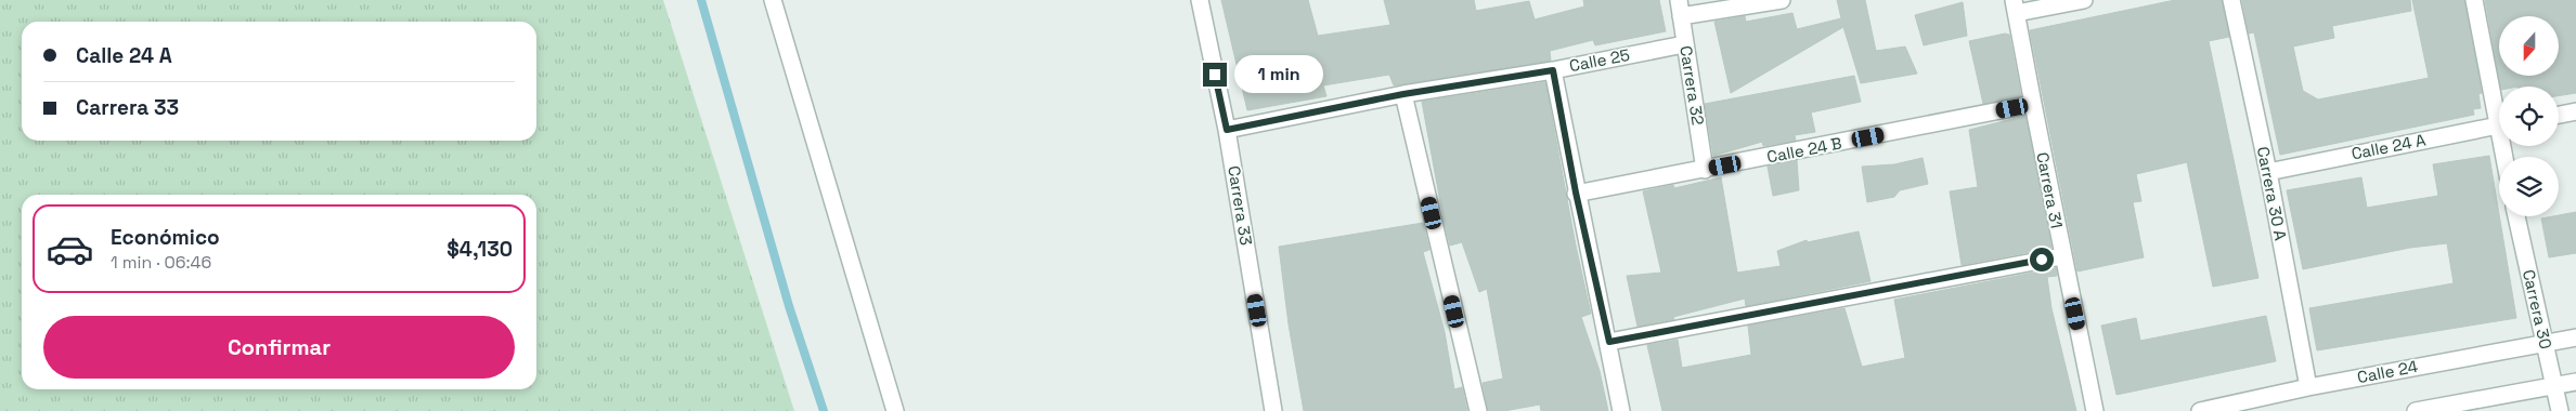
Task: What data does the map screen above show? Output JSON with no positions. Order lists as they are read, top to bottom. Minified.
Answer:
{"streets":{"street":["Calle 25","Carrera 32","Calle 24 A","Calle 24 B","Carrera 31","Carrera 30 A","Carrera 33","Carrera 30","Calle 24"]},"crossings":[["Calle 25","Carrera 32"],["Calle 25","Carrera 33"],["Carrera 32","Calle 24 B"],["Calle 24 A","Carrera 30 A"],["Calle 24 B","Carrera 31"],["Carrera 30 A","Calle 24"],["Carrera 30","Calle 24"]],"north":"bottom","page":{"banner":["Calle 24 A","Carrera 33"],"bubble":"1 min","list":[{"name":"Económico","note":"1 min · 06:46","value":"$4,130"}],"buttons":"Confirmar"}}
